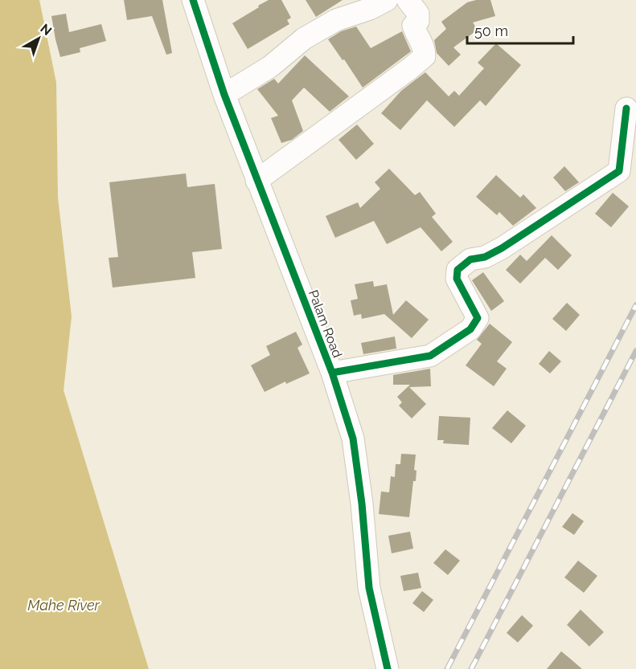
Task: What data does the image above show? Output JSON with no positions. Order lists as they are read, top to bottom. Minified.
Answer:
{"streets":{"street":["Palam Road"]},"water":["Mahe River"],"scale_bar":"50 m","north":"top right"}
